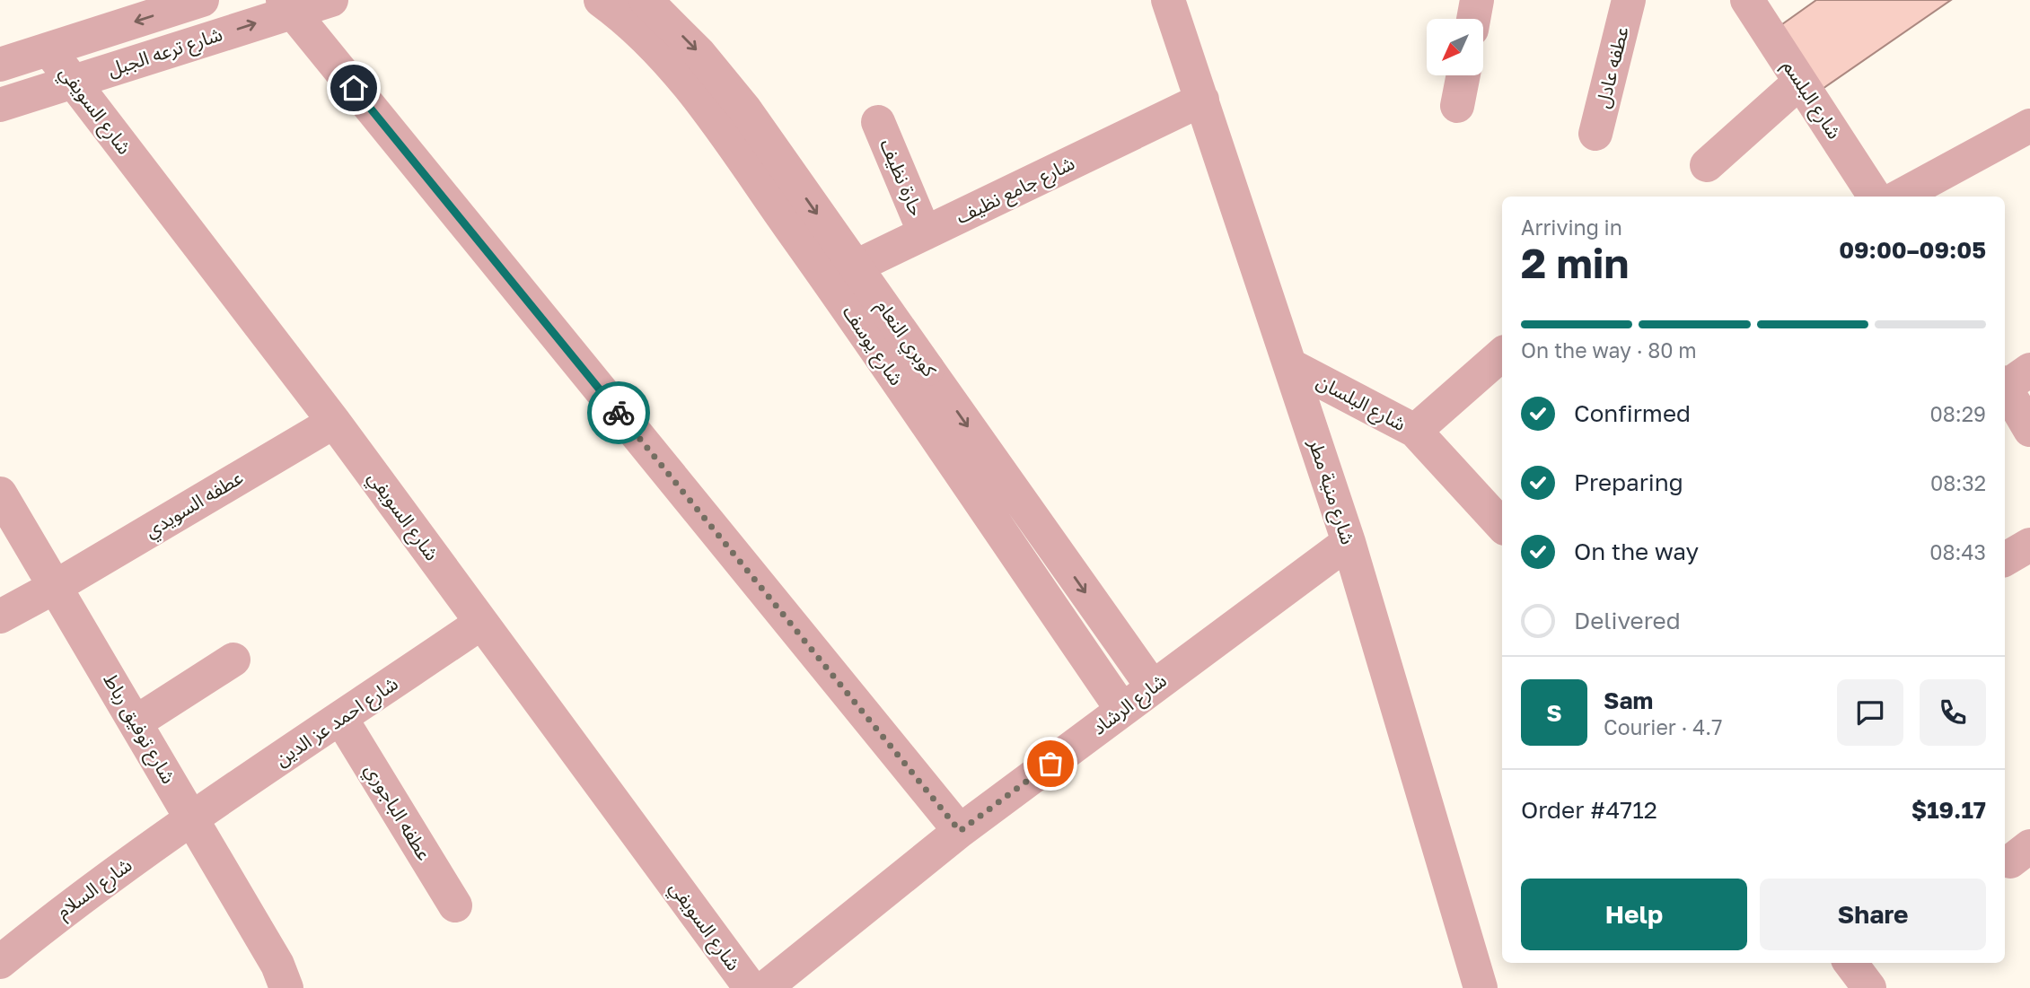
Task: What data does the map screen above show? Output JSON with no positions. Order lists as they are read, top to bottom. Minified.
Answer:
{"streets":{"street":["شارع ترعه الجبل","عطفه عادل","شارع البلسم","شارع السويفي","حارة نظيف","شارع جامع نظيف","كوبري النعام","شارع يوسف","شارع البلسان","شارع منية مطر","عطفه السويدي","شارع الرشاد","شارع احمد عز الدين","شارع توفيق رباط","عطفه الباجوري","شارع السلام"]},"crossings":[["شارع ترعه الجبل","شارع السويفي"],["شارع السويفي","عطفه السويدي"],["شارع السويفي","شارع احمد عز الدين"],["حارة نظيف","شارع جامع نظيف"],["شارع جامع نظيف","شارع يوسف"],["شارع جامع نظيف","شارع منية مطر"],["كوبري النعام","شارع الرشاد"],["شارع يوسف","شارع الرشاد"],["شارع البلسان","شارع منية مطر"],["شارع منية مطر","شارع الرشاد"],["عطفه السويدي","شارع توفيق رباط"],["شارع احمد عز الدين","شارع توفيق رباط"],["شارع احمد عز الدين","عطفه الباجوري"],["شارع احمد عز الدين","شارع السلام"],["شارع توفيق رباط","شارع السلام"]],"north":"bottom left","page":{"heading":["2 min","Arriving in","09:00–09:05"],"panel":["Sam","Courier · 4.7","Order #4712","$19.17"],"bar":"On the way · 80 m","list":[["Confirmed","08:29"],["Preparing","08:32"],["On the way","08:43"],"Delivered"],"round":"S","buttons":["Help","Share"]}}
